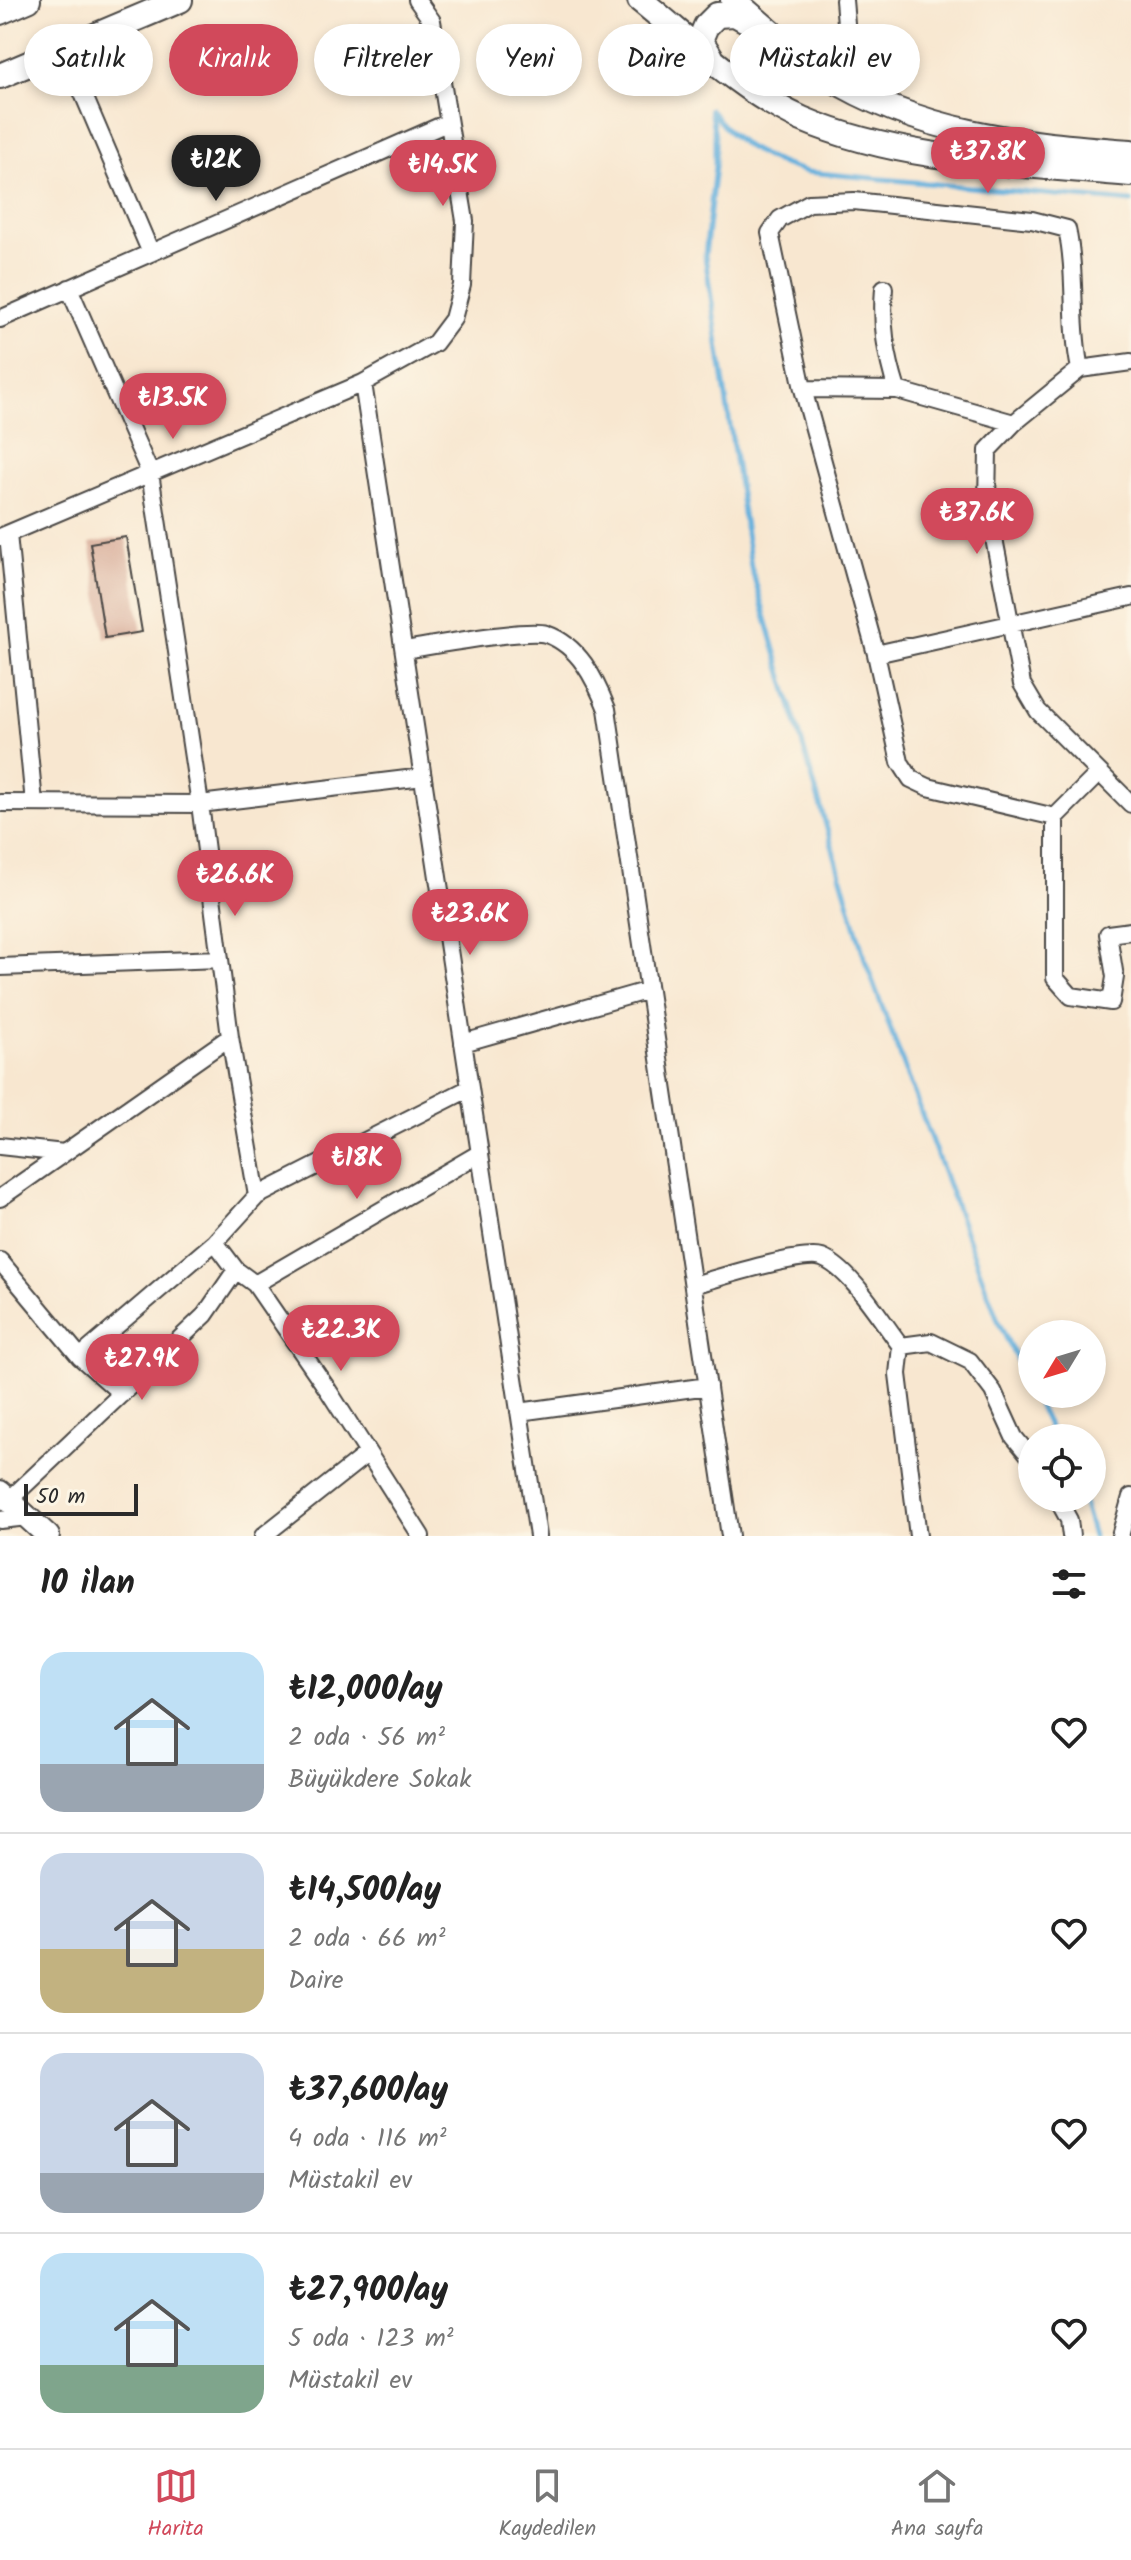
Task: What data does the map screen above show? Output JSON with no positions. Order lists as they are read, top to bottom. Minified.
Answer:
{"scale_bar":"50 m","north":"bottom left","page":{"chip":["Satılık","Kiralık","Filtreler","Yeni","Daire","Müstakil ev"],"price":["₺37.8K","₺12K","₺14.5K","₺13.5K","₺37.6K","₺26.6K","₺23.6K","₺18K","₺22.3K","₺27.9K"],"scale":"50 m","heading":"10 ilan","list":[{"name":"₺12,000/ay","note":"2 oda · 56 m² · Büyükdere Sokak"},{"name":"₺14,500/ay","note":"2 oda · 66 m² · Daire"},{"name":"₺37,600/ay","note":"4 oda · 116 m² · Müstakil ev"},{"name":"₺27,900/ay","note":"5 oda · 123 m² · Müstakil ev"}],"tabs":["Harita","Kaydedilen","Ana sayfa"]}}
